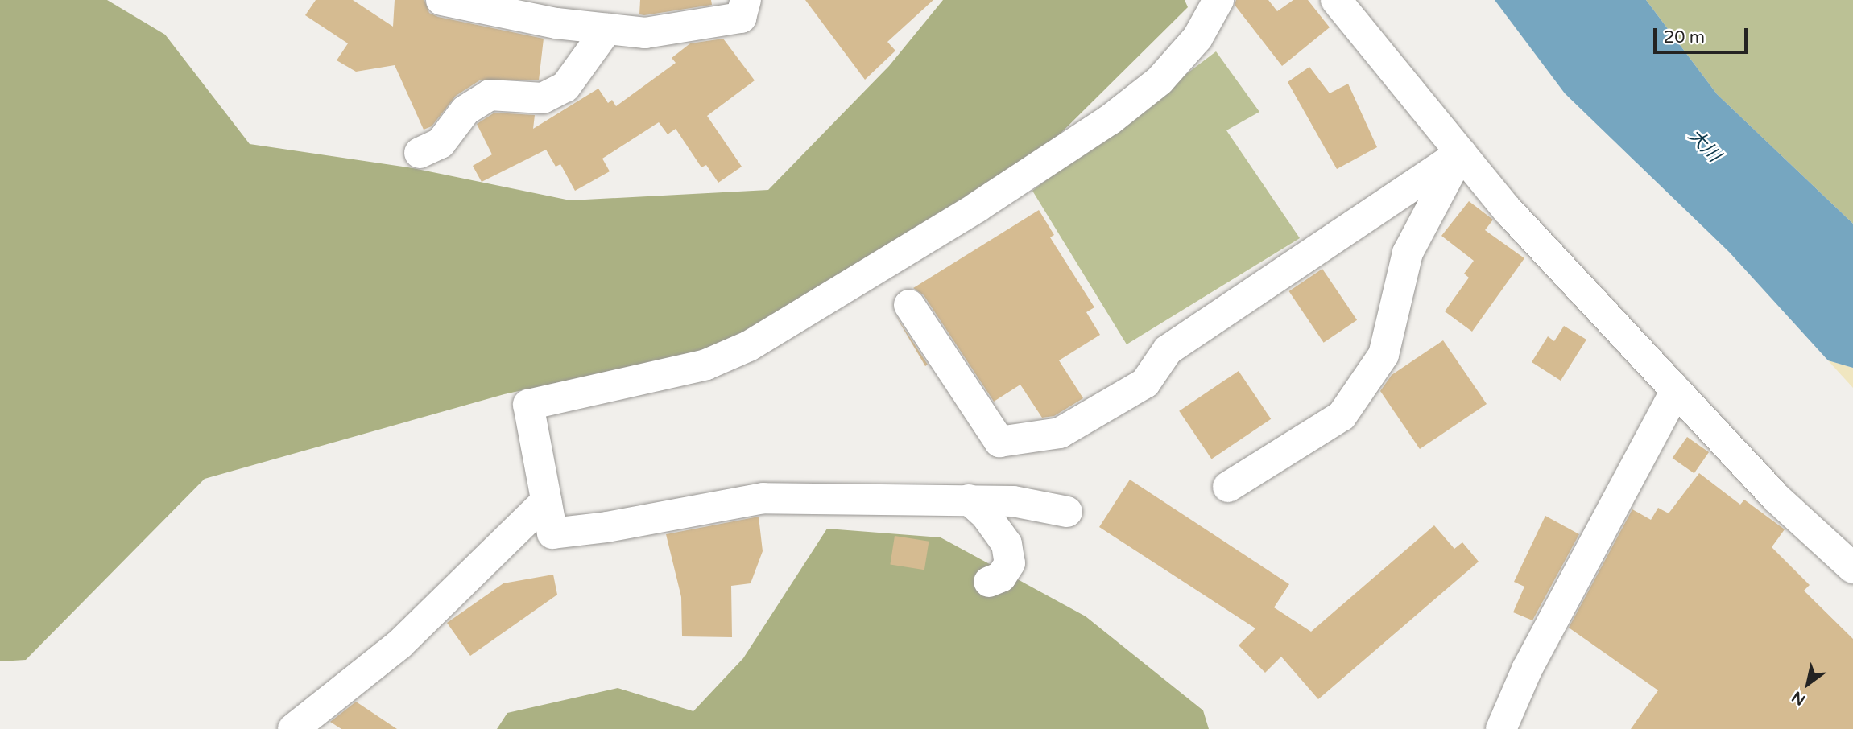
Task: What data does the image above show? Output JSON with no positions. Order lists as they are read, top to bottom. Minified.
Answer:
{"water":["大川"],"scale_bar":"20 m","north":"bottom left"}
